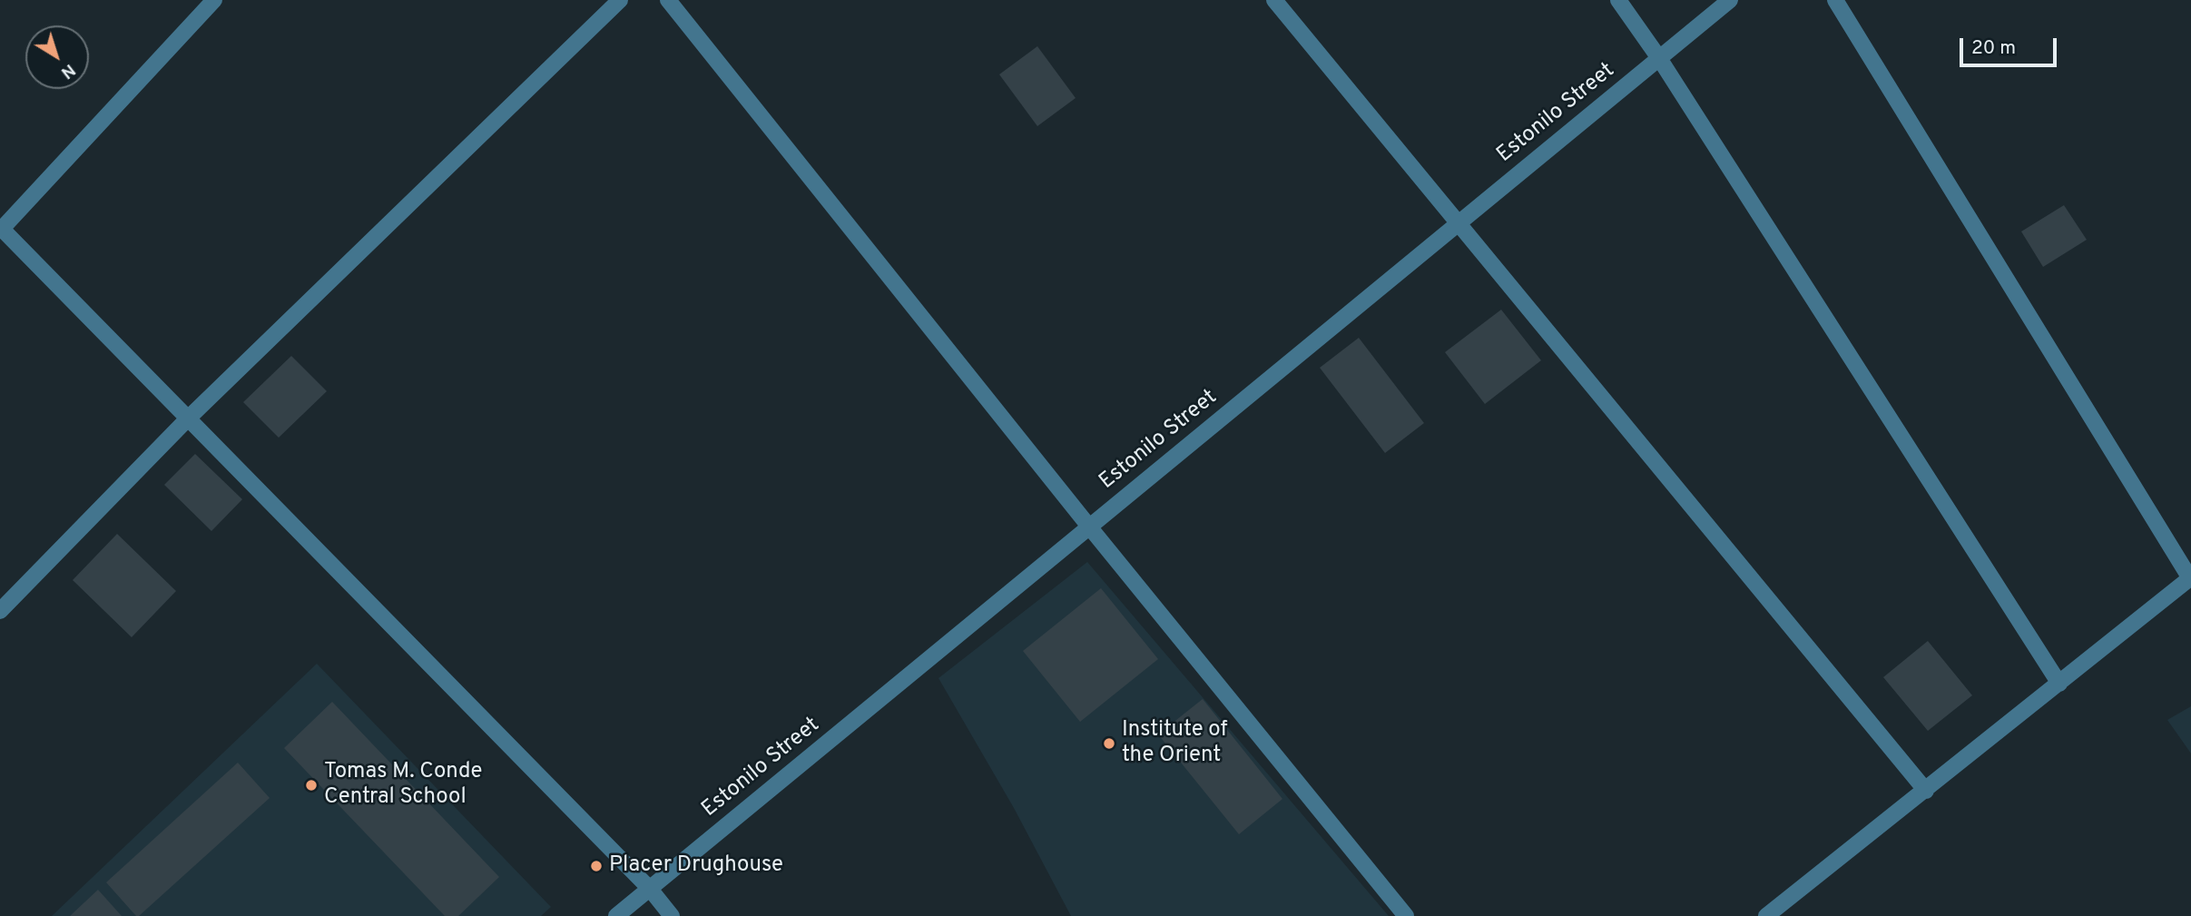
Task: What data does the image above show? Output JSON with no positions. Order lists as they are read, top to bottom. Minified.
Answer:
{"streets":{"street":["Estonilo Street"]},"places":["Institute of the Orient","Tomas M. Conde Central School","Placer Drughouse"],"scale_bar":"20 m","north":"bottom right"}
